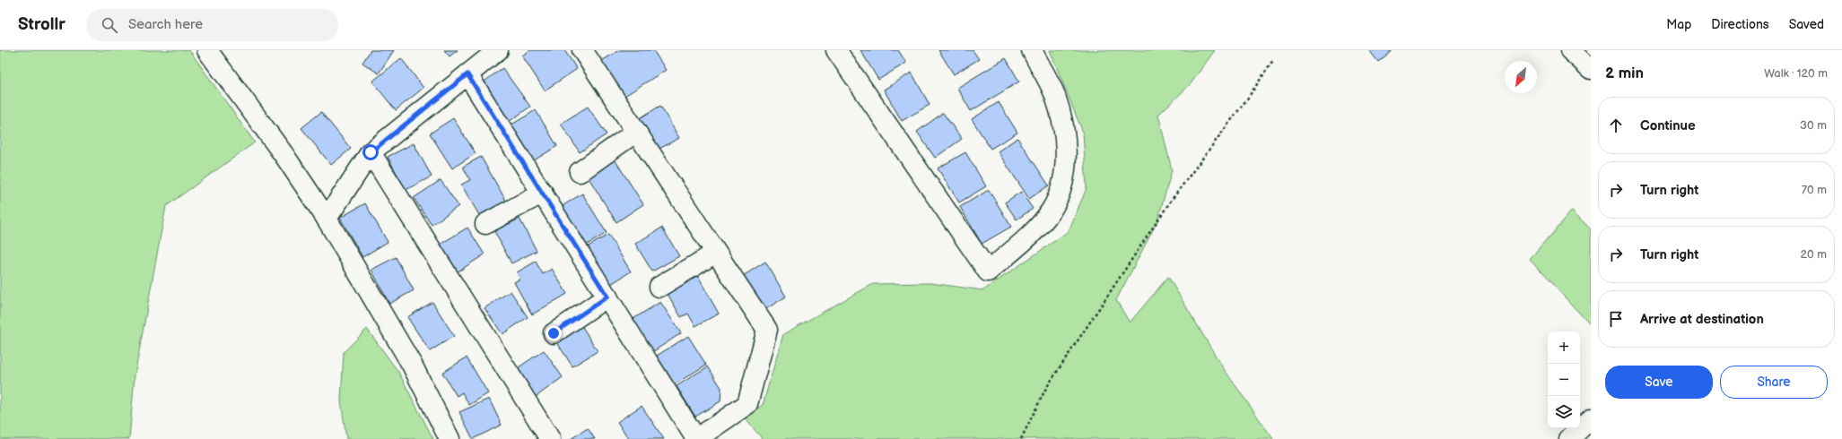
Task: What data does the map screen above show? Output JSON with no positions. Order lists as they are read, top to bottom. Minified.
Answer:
{"north":"bottom left","page":{"header":"Strollr","search":"Search here","nav":["Map","Directions","Saved"],"heading":["2 min","Walk · 120 m"],"list":[["Continue","30 m"],["Turn right","70 m"],["Turn right","20 m"],"Arrive at destination"],"map_buttons":["+","−"],"buttons":["Save","Share"]}}
